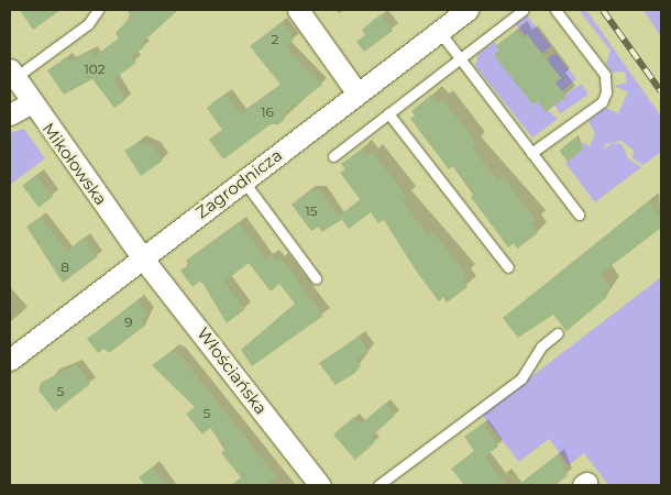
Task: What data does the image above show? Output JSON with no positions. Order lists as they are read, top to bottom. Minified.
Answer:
{"streets":{"street":["Mikołowska","Zagrodnicza","Włościańska"]},"crossings":[["Mikołowska","Zagrodnicza"],["Mikołowska","Włościańska"],["Zagrodnicza","Włościańska"]],"house_numbers":["2","102","16","15","8","9","5","5"]}
